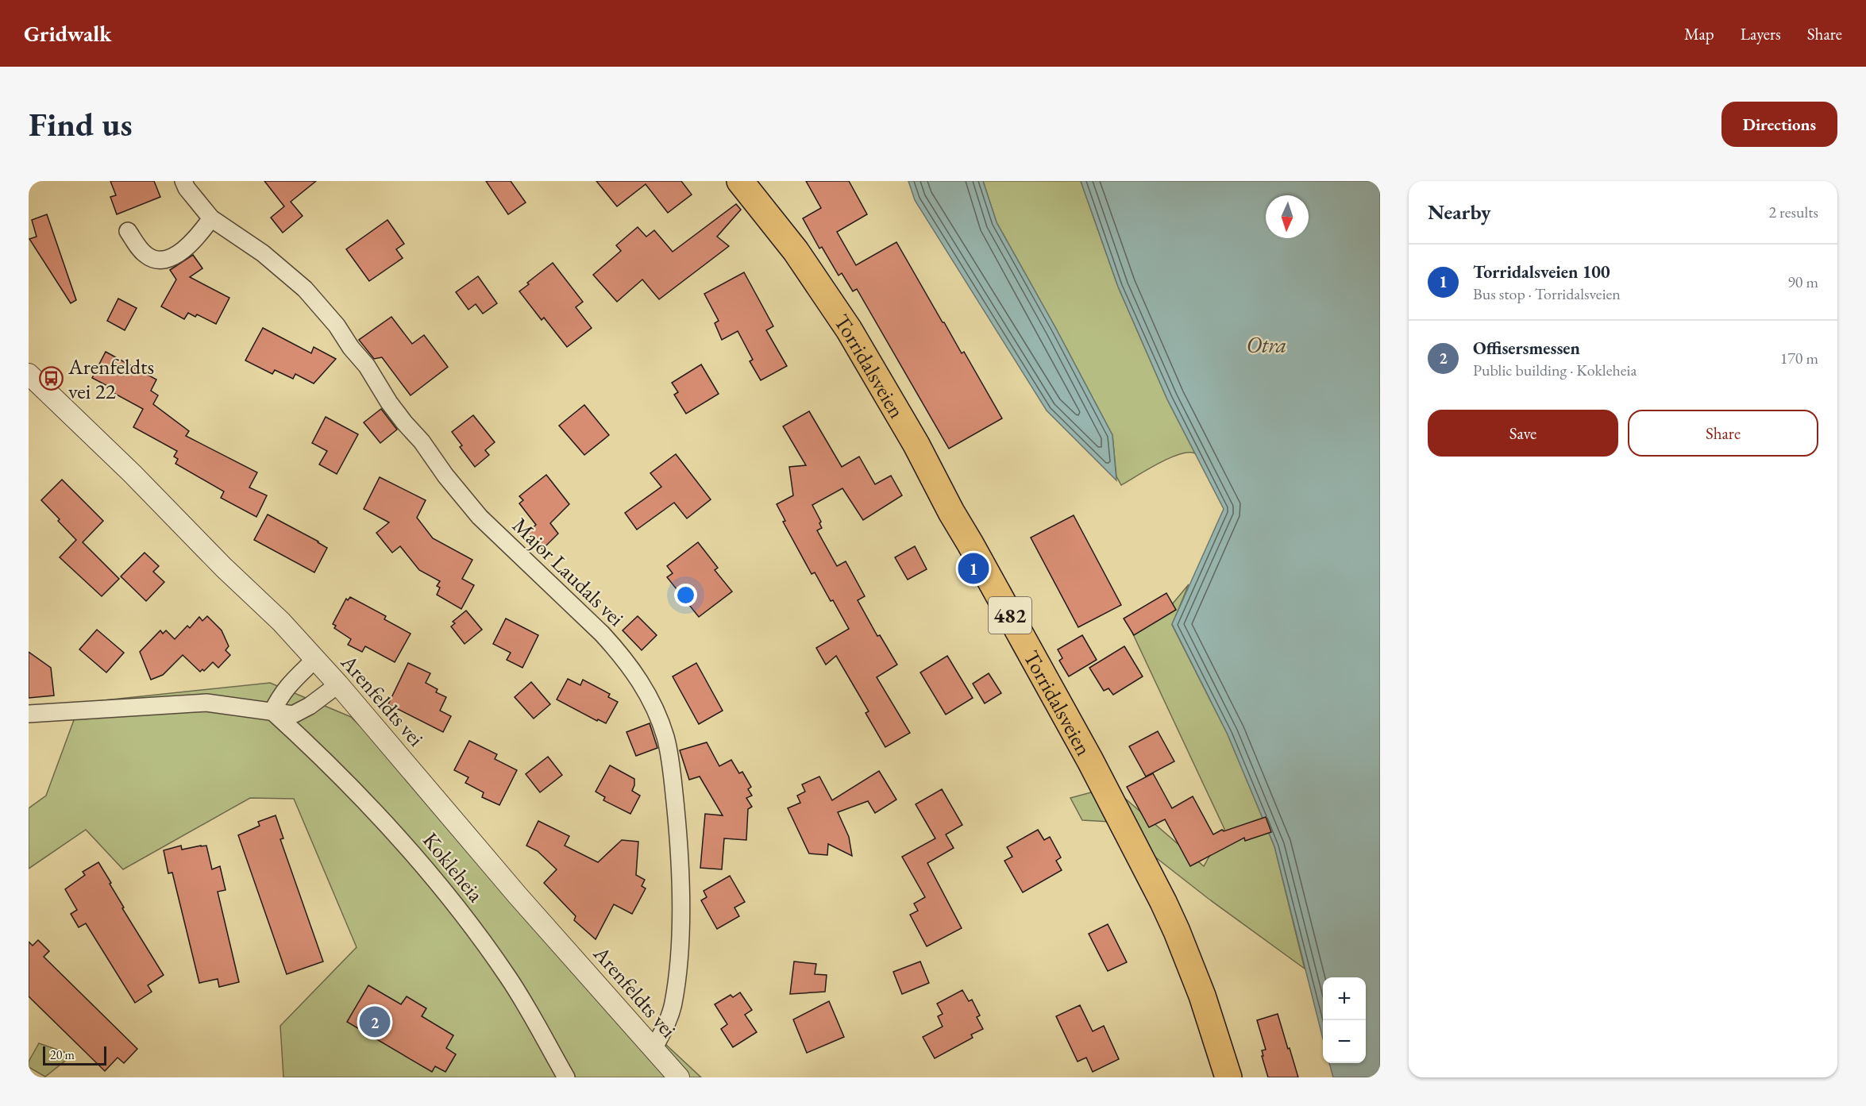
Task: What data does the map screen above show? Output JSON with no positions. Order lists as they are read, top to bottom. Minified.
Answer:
{"streets":{"main road":["Torridalsveien","482"],"street":["Major Laudals vei","Arenfeldts vei","Kokleheia"]},"crossings":[["Major Laudals vei","Arenfeldts vei"]],"water":["Otra"],"places":{"bus stop":["Arenfeldts vei 22"]},"scale_bar":"20 m","north":"bottom","page":{"header":"Gridwalk","nav":["Map","Layers","Share"],"buttons":["Directions",["Save","Share"]],"title":"Find us","heading":["Nearby","2 results"],"list":[{"mark":"1","name":"Torridalsveien 100","note":"Bus stop · Torridalsveien","value":"90 m"},{"mark":"2","name":"Offisersmessen","note":"Public building · Kokleheia","value":"170 m"}],"pins":["1","2"],"map_buttons":["+","−"],"scale":"20 m"}}
